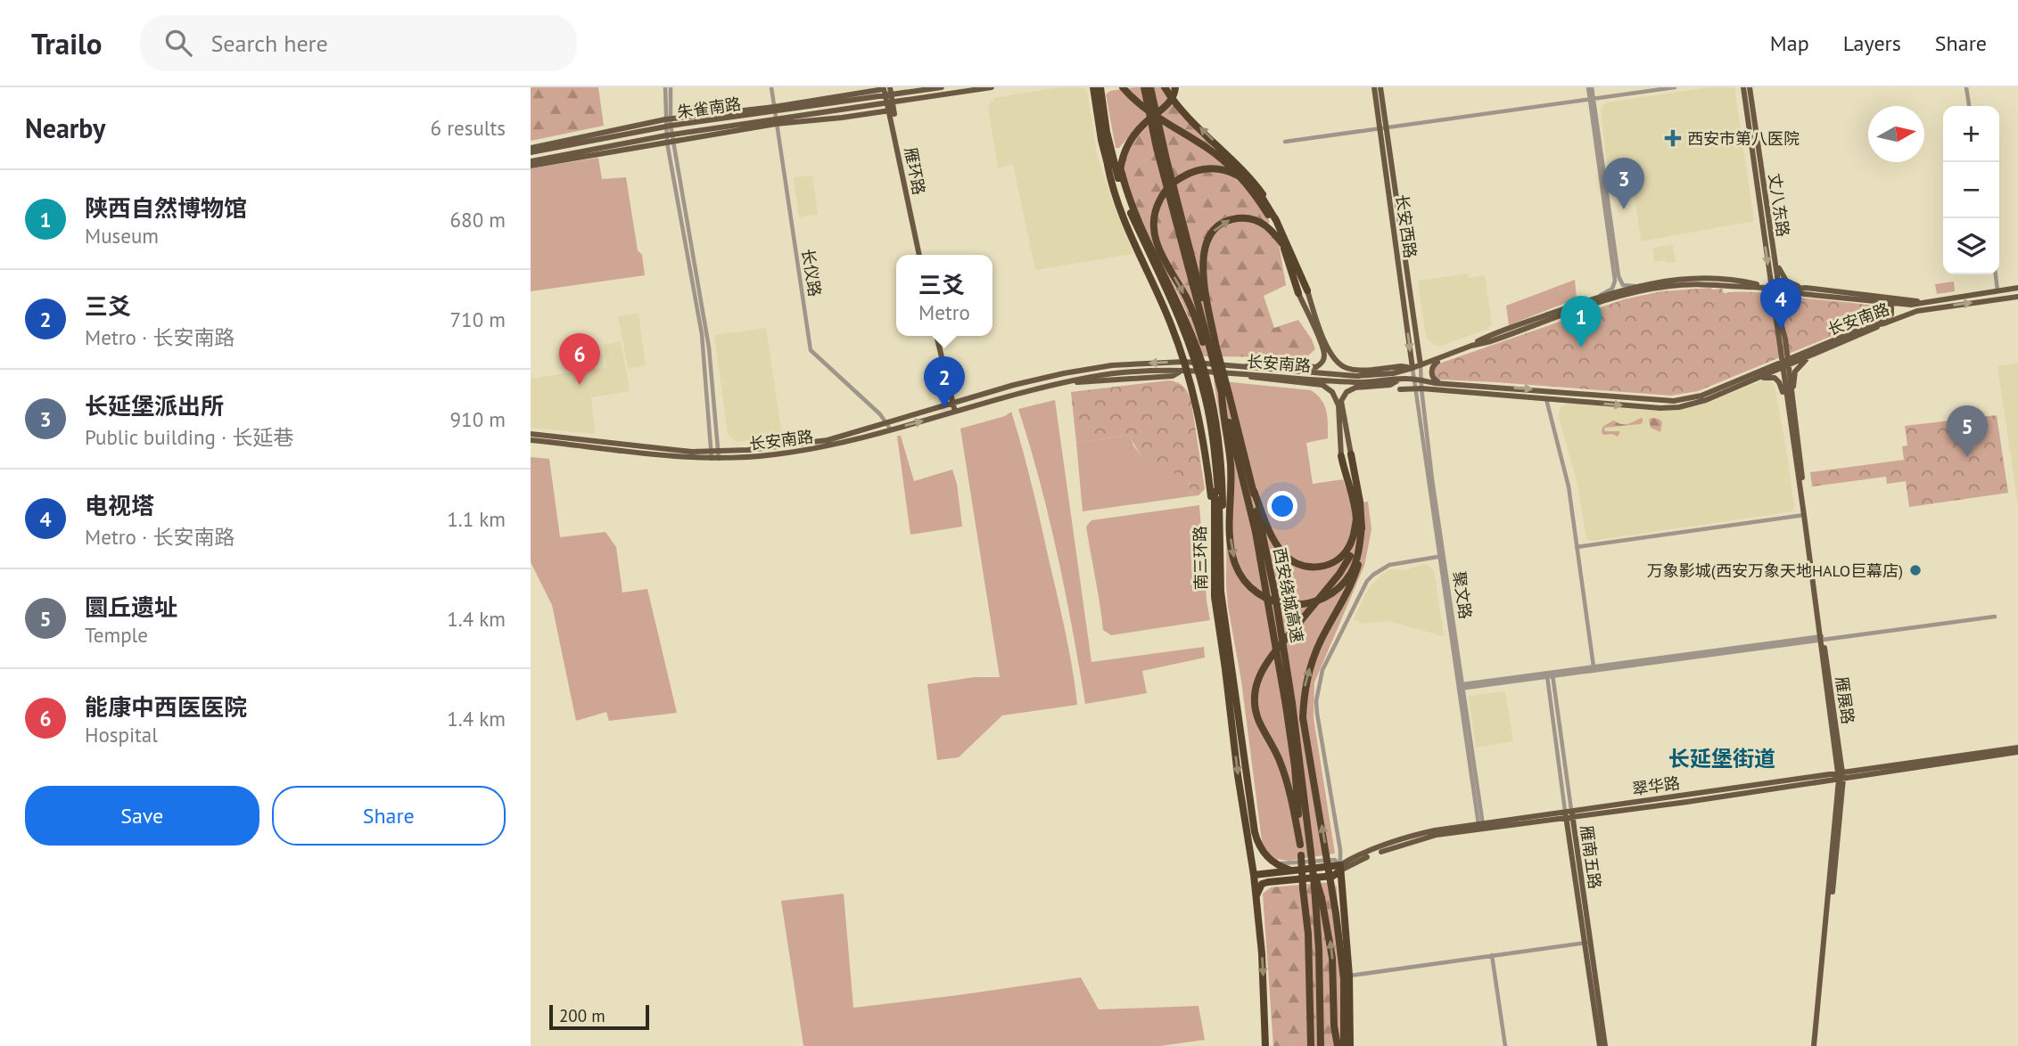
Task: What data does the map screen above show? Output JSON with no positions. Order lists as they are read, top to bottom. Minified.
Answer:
{"streets":{"highway":["南三环路","西安绕城高速"],"main road":["朱雀南路","雁环路","丈八东路","长安西路","长安南路","雁展路","翠华路","雁南五路"],"street":["长仪路","聚文路"]},"crossings":[["朱雀南路","雁环路"],["朱雀南路","长仪路"],["丈八东路","长安南路"],["丈八东路","雁展路"],["长安西路","长安南路"],["长安西路","聚文路"],["长仪路","长安南路"],["长安南路","聚文路"],["长安南路","雁展路"],["聚文路","翠华路"],["雁展路","翠华路"],["翠华路","雁南五路"]],"districts":["长延堡街道"],"places":{"health":["西安市第八医院"],"other":["万象影城(西安万象天地HALO巨幕店)"]},"scale_bar":"200 m","north":"right","page":{"header":"Trailo","search":"Search here","nav":["Map","Layers","Share"],"heading":["Nearby","6 results"],"map_buttons":["+","−"],"pins":["3","4","1","6","2","5"],"list":[{"mark":"1","name":"陕西自然博物馆","note":"Museum","value":"680 m"},{"mark":"2","name":"三爻","note":"Metro · 长安南路","value":"710 m"},{"mark":"3","name":"长延堡派出所","note":"Public building · 长延巷","value":"910 m"},{"mark":"4","name":"电视塔","note":"Metro · 长安南路","value":"1.1 km"},{"mark":"5","name":"圜丘遗址","note":"Temple","value":"1.4 km"},{"mark":"6","name":"能康中西医医院","note":"Hospital","value":"1.4 km"}],"popup":["三爻","Metro"],"buttons":["Save","Share"],"scale":"200 m"}}
